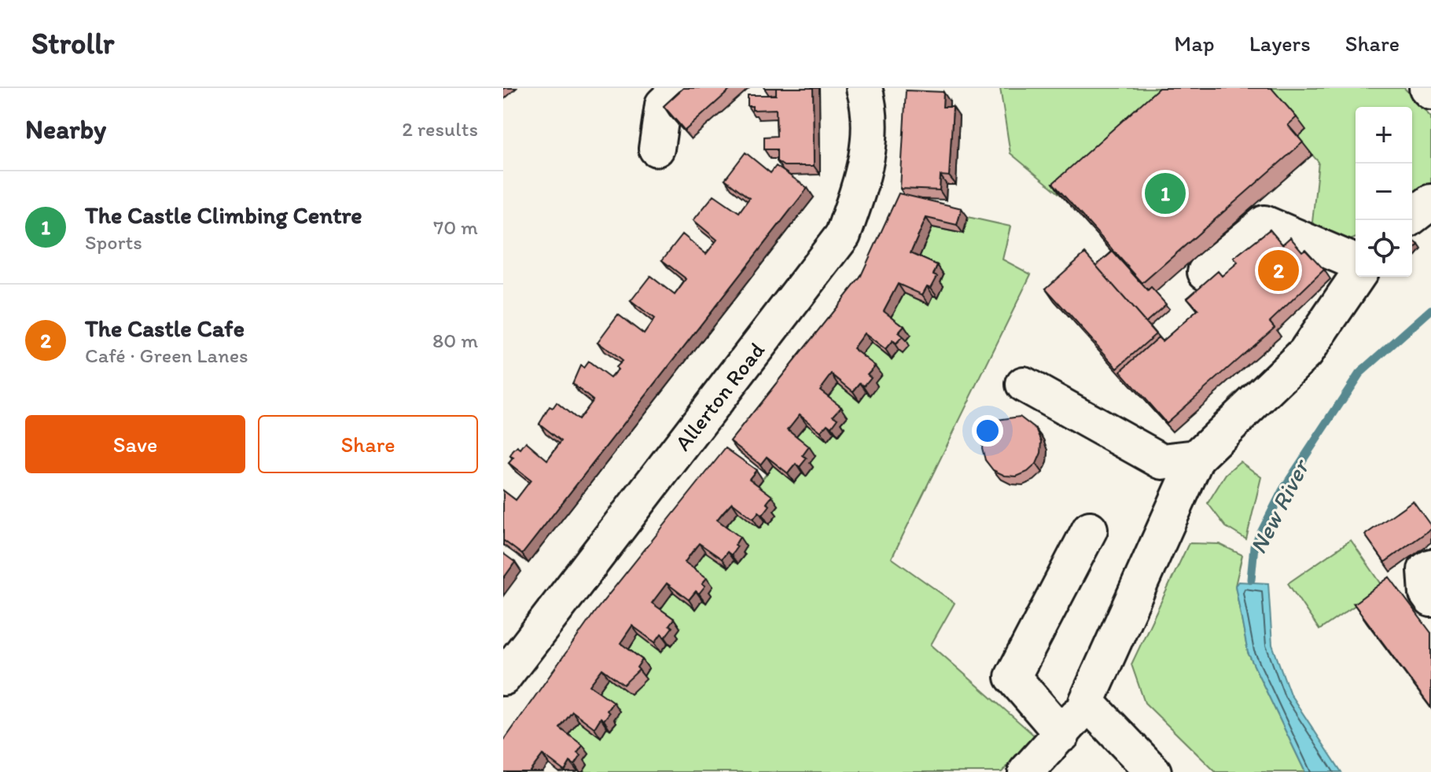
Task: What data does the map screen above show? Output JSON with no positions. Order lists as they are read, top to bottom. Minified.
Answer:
{"streets":{"street":["Allerton Road"]},"water":["New River"],"page":{"header":"Strollr","nav":["Map","Layers","Share"],"heading":["Nearby","2 results"],"map_buttons":["+","−"],"list":[{"mark":"1","name":"The Castle Climbing Centre","note":"Sports","value":"70 m"},{"mark":"2","name":"The Castle Cafe","note":"Café · Green Lanes","value":"80 m"}],"pins":["1","2"],"buttons":["Save","Share"]}}
